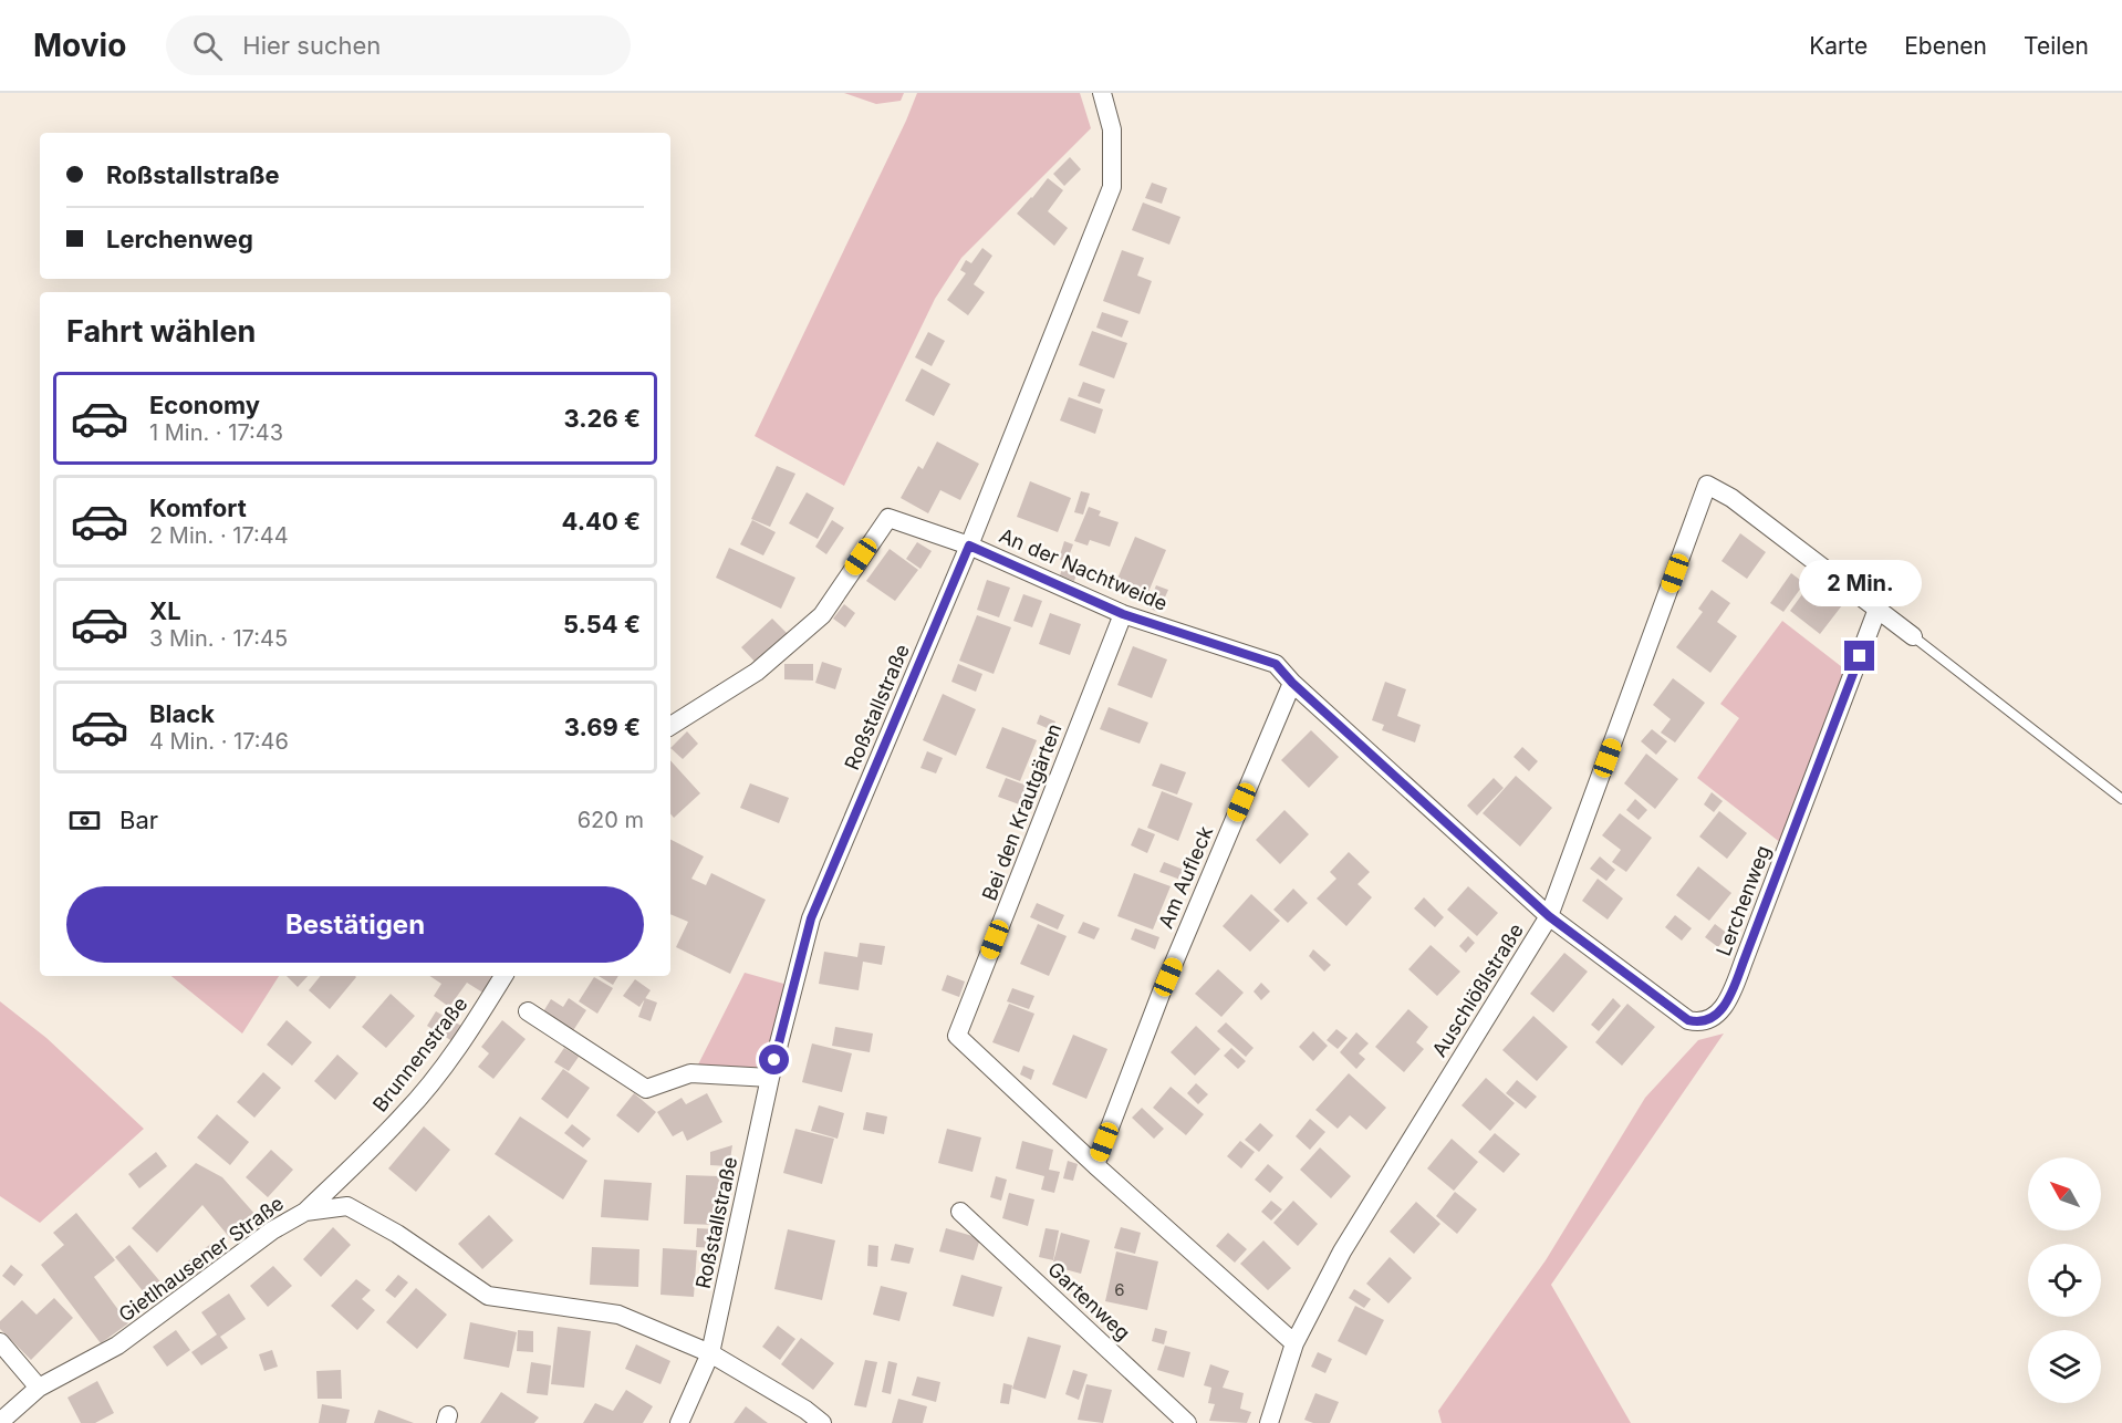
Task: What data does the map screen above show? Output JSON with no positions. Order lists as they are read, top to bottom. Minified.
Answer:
{"streets":{"street":["An der Nachtweide","Roßstallstraße","Bei den Krautgärten","Am Aufleck","Lerchenweg","Auschlößlstraße","Brunnenstraße","Gietlhausener Straße","Gartenweg"]},"crossings":[["An der Nachtweide","Roßstallstraße"],["An der Nachtweide","Bei den Krautgärten"],["An der Nachtweide","Am Aufleck"],["Roßstallstraße","Gietlhausener Straße"],["Bei den Krautgärten","Am Aufleck"],["Lerchenweg","Auschlößlstraße"],["Brunnenstraße","Gietlhausener Straße"]],"house_numbers":["6"],"north":"top left","page":{"header":"Movio","search":"Hier suchen","nav":["Karte","Ebenen","Teilen"],"banner":["Roßstallstraße","Lerchenweg"],"heading":"Fahrt wählen","list":[{"name":"Economy","note":"1 Min. · 17:43","value":"3.26 €"},{"name":"Komfort","note":"2 Min. · 17:44","value":"4.40 €"},{"name":"XL","note":"3 Min. · 17:45","value":"5.54 €"},{"name":"Black","note":"4 Min. · 17:46","value":"3.69 €"}],"bubble":"2 Min.","pay":["Bar","620 m"],"buttons":"Bestätigen"}}
